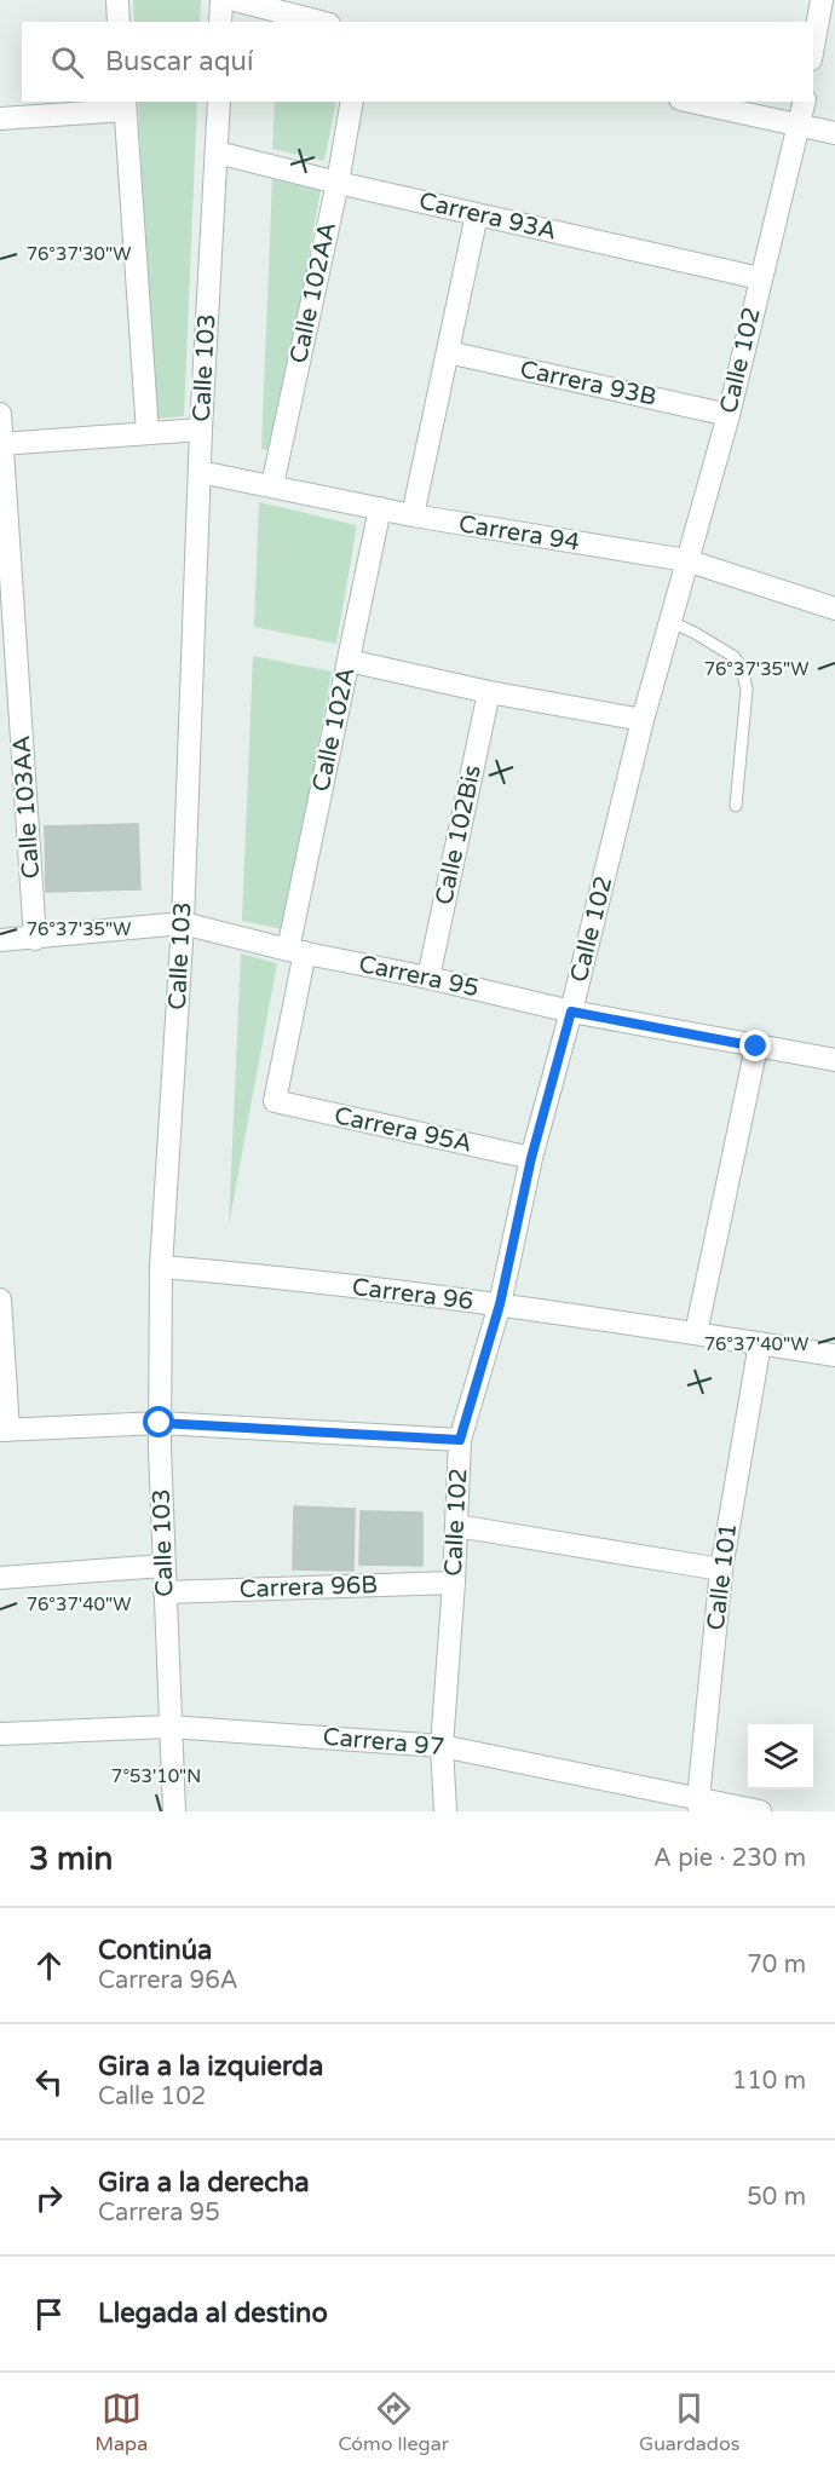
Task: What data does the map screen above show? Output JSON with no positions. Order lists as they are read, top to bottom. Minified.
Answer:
{"streets":{"street":["Carrera 93A","Calle 102AA","Calle 102","Calle 103","Carrera 93B","Carrera 94","Calle 102A","Calle 103AA","Calle 102Bis","Carrera 95","Carrera 95A","Carrera 96","Calle 101","Carrera 96B","Carrera 97"]},"crossings":[["Carrera 93A","Calle 102AA"],["Carrera 93A","Calle 102"],["Carrera 93A","Calle 103"],["Calle 102AA","Carrera 94"],["Calle 102","Carrera 93B"],["Calle 102","Carrera 94"],["Calle 102","Carrera 95"],["Calle 102","Carrera 95A"],["Calle 102","Carrera 96"],["Calle 102","Carrera 96B"],["Calle 102","Carrera 97"],["Calle 103","Carrera 94"],["Calle 103","Carrera 95"],["Calle 103","Carrera 96"],["Calle 103","Carrera 96B"],["Calle 103","Carrera 97"],["Carrera 94","Calle 102A"],["Calle 102A","Carrera 95"],["Calle 102A","Carrera 95A"],["Calle 103AA","Carrera 95"],["Calle 102Bis","Carrera 95"],["Carrera 96","Calle 101"],["Calle 101","Carrera 97"]],"page":{"search":"Buscar aquí","heading":["3 min","A pie · 230 m"],"list":[["Continúa","Carrera 96A","70 m"],["Gira a la izquierda","Calle 102","110 m"],["Gira a la derecha","Carrera 95","50 m"],"Llegada al destino"],"nav":["Mapa","Cómo llegar","Guardados"]},"coordinates":["76°37'30\"W","76°37'35\"W","76°37'40\"W","7°53'10\"N"]}
